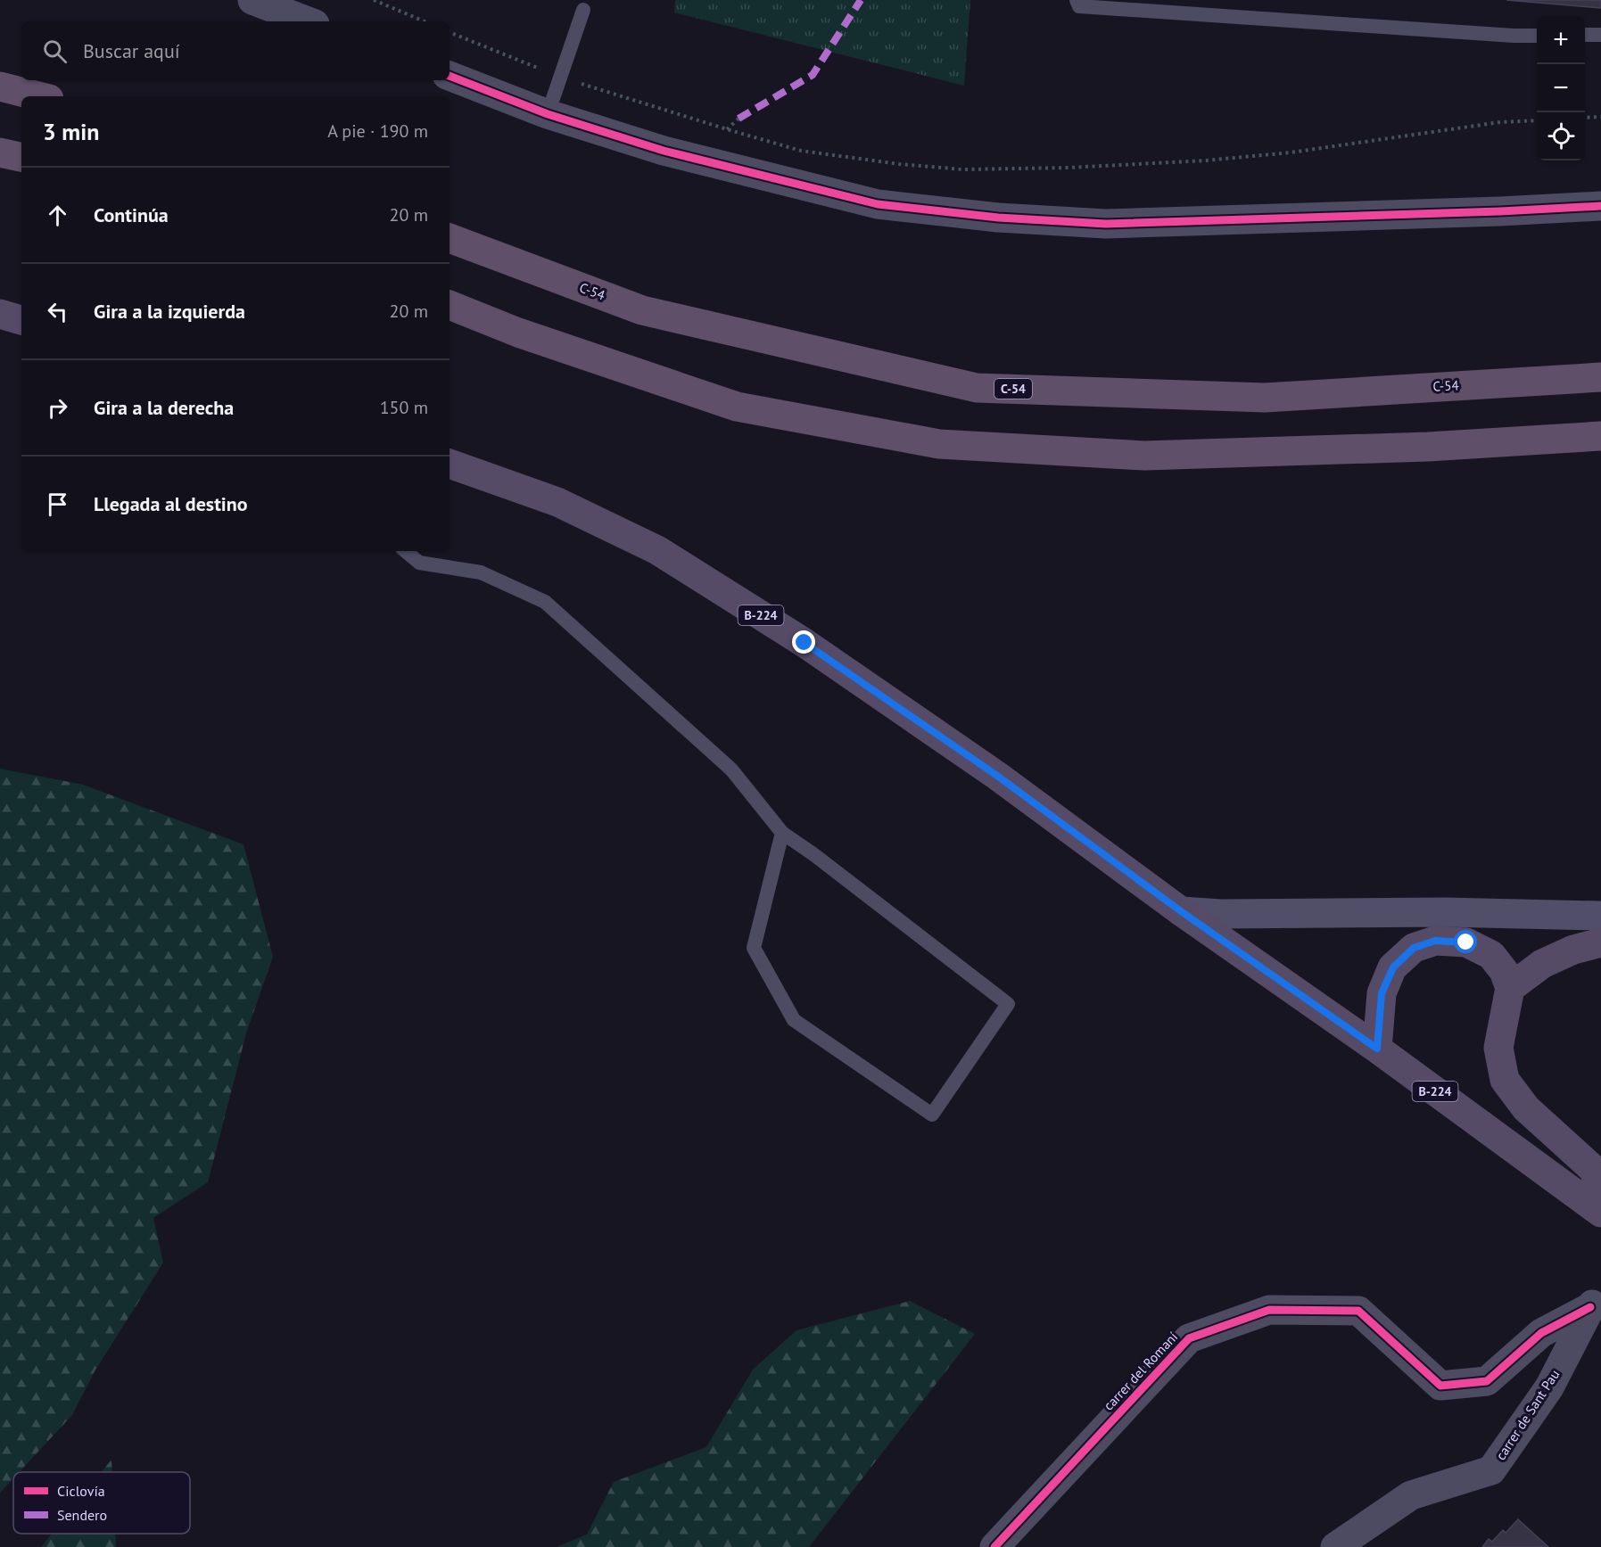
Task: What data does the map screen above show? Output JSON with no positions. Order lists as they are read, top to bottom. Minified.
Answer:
{"streets":{"highway":["C-54"],"main road":["B-224"],"street":["carrer del Romaní","carrer de Sant Pau"]},"crossings":[["carrer del Romaní","carrer de Sant Pau"]],"legend":["Ciclovía","Sendero"],"page":{"map_buttons":["+","−"],"search":"Buscar aquí","heading":["3 min","A pie · 190 m"],"list":[["Continúa","20 m"],["Gira a la izquierda","20 m"],["Gira a la derecha","150 m"],"Llegada al destino"]}}
